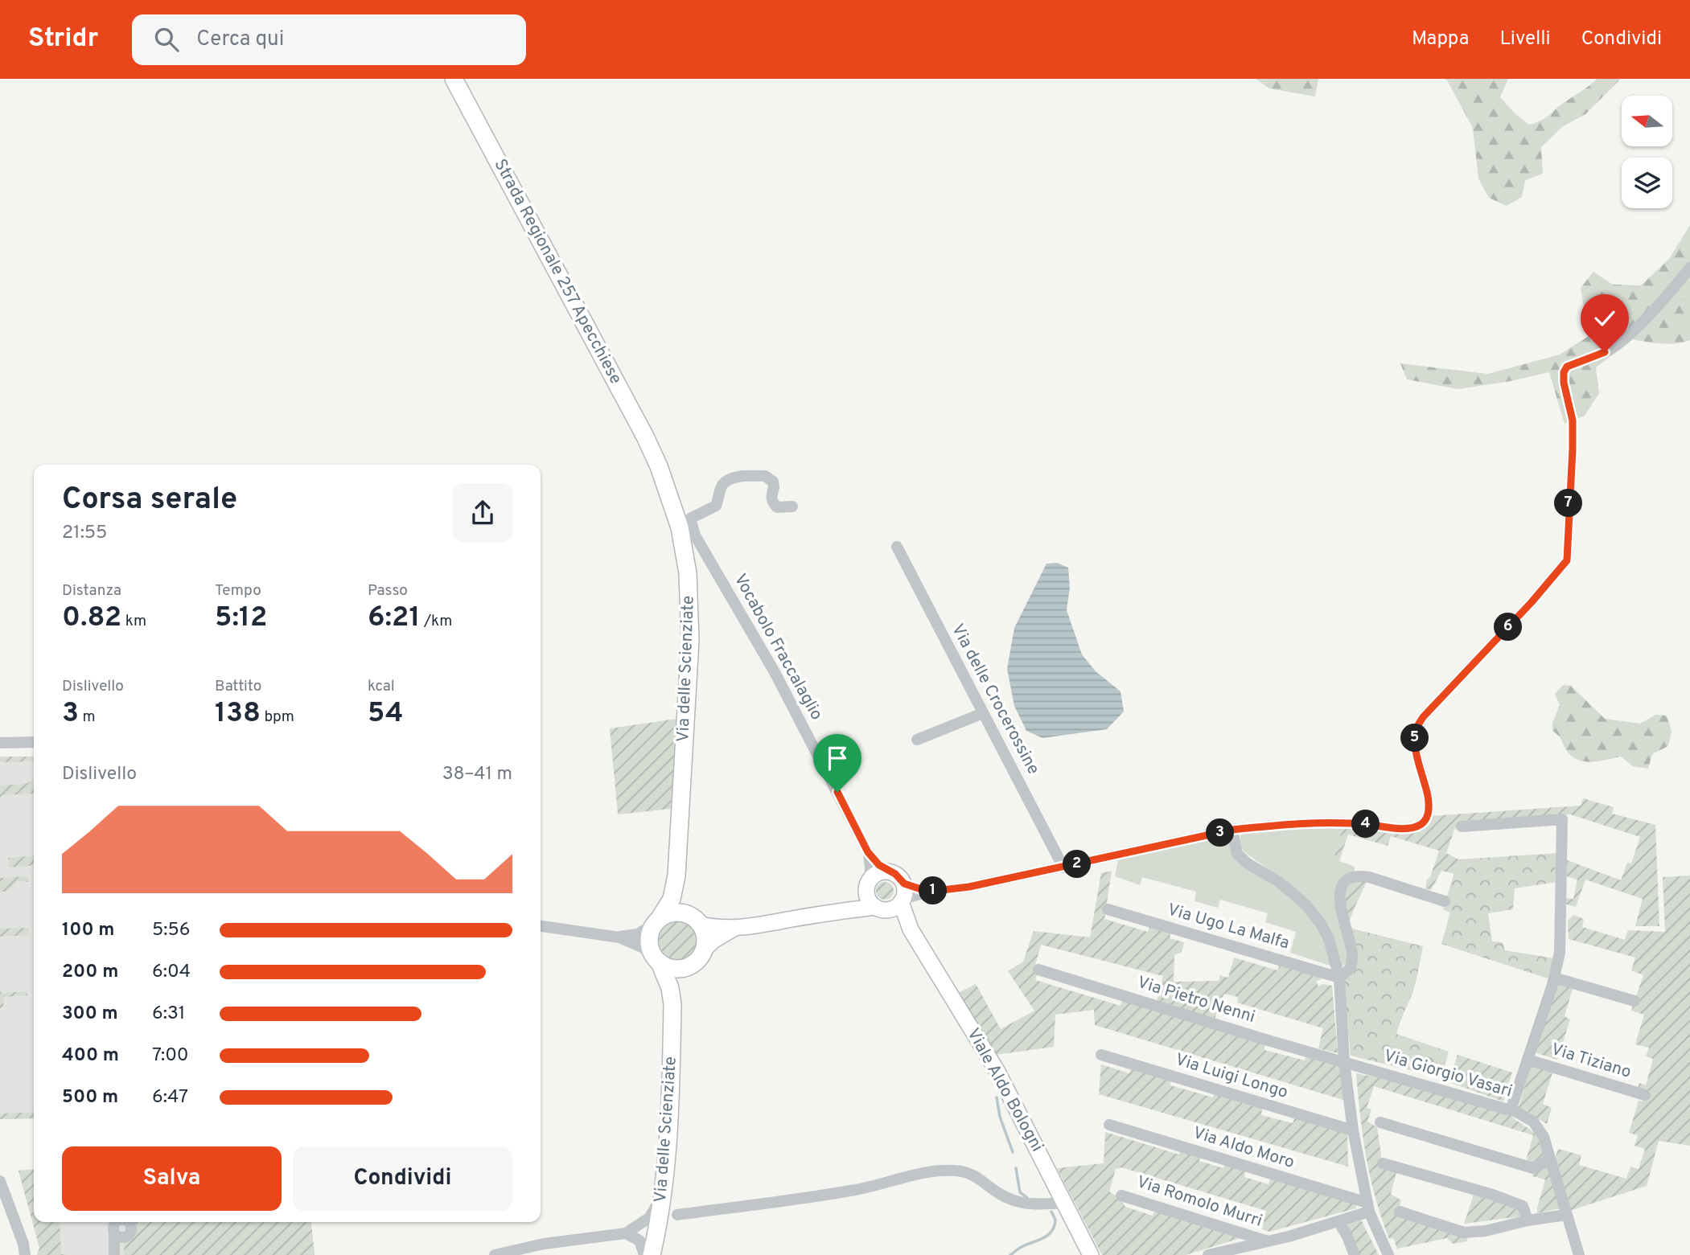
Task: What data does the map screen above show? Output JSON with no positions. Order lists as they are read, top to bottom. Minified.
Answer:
{"streets":{"main road":["Strada Regionale 257 Apecchiese","Via delle Scienziate","Viale Aldo Bologni"],"street":["Vocabolo Fraccalaglio","Via delle Crocerossine","Via Ugo La Malfa","Via Pietro Nenni","Via Tiziano","Via Giorgio Vasari","Via Luigi Longo","Via Aldo Moro","Via Romolo Murri"]},"crossings":[["Strada Regionale 257 Apecchiese","Via delle Scienziate"],["Via Pietro Nenni","Via Giorgio Vasari"],["Via Aldo Moro","Via Romolo Murri"]],"north":"left","page":{"header":"Stridr","search":"Cerca qui","nav":["Mappa","Livelli","Condividi"],"heading":["Corsa serale","21:55"],"pins":["7","6","5","4","3","2","1"],"stats":[["Distanza","0.82 km"],["Tempo","5:12"],["Passo","6:21 /km"],["Dislivello","3 m"],["Battito","138 bpm"],["kcal","54"]],"chart":["Dislivello","38–41 m"],"list":[{"name":"100 m","note":"5:56"},{"name":"200 m","note":"6:04"},{"name":"300 m","note":"6:31"},{"name":"400 m","note":"7:00"},{"name":"500 m","note":"6:47"}],"buttons":["Salva","Condividi"]}}
